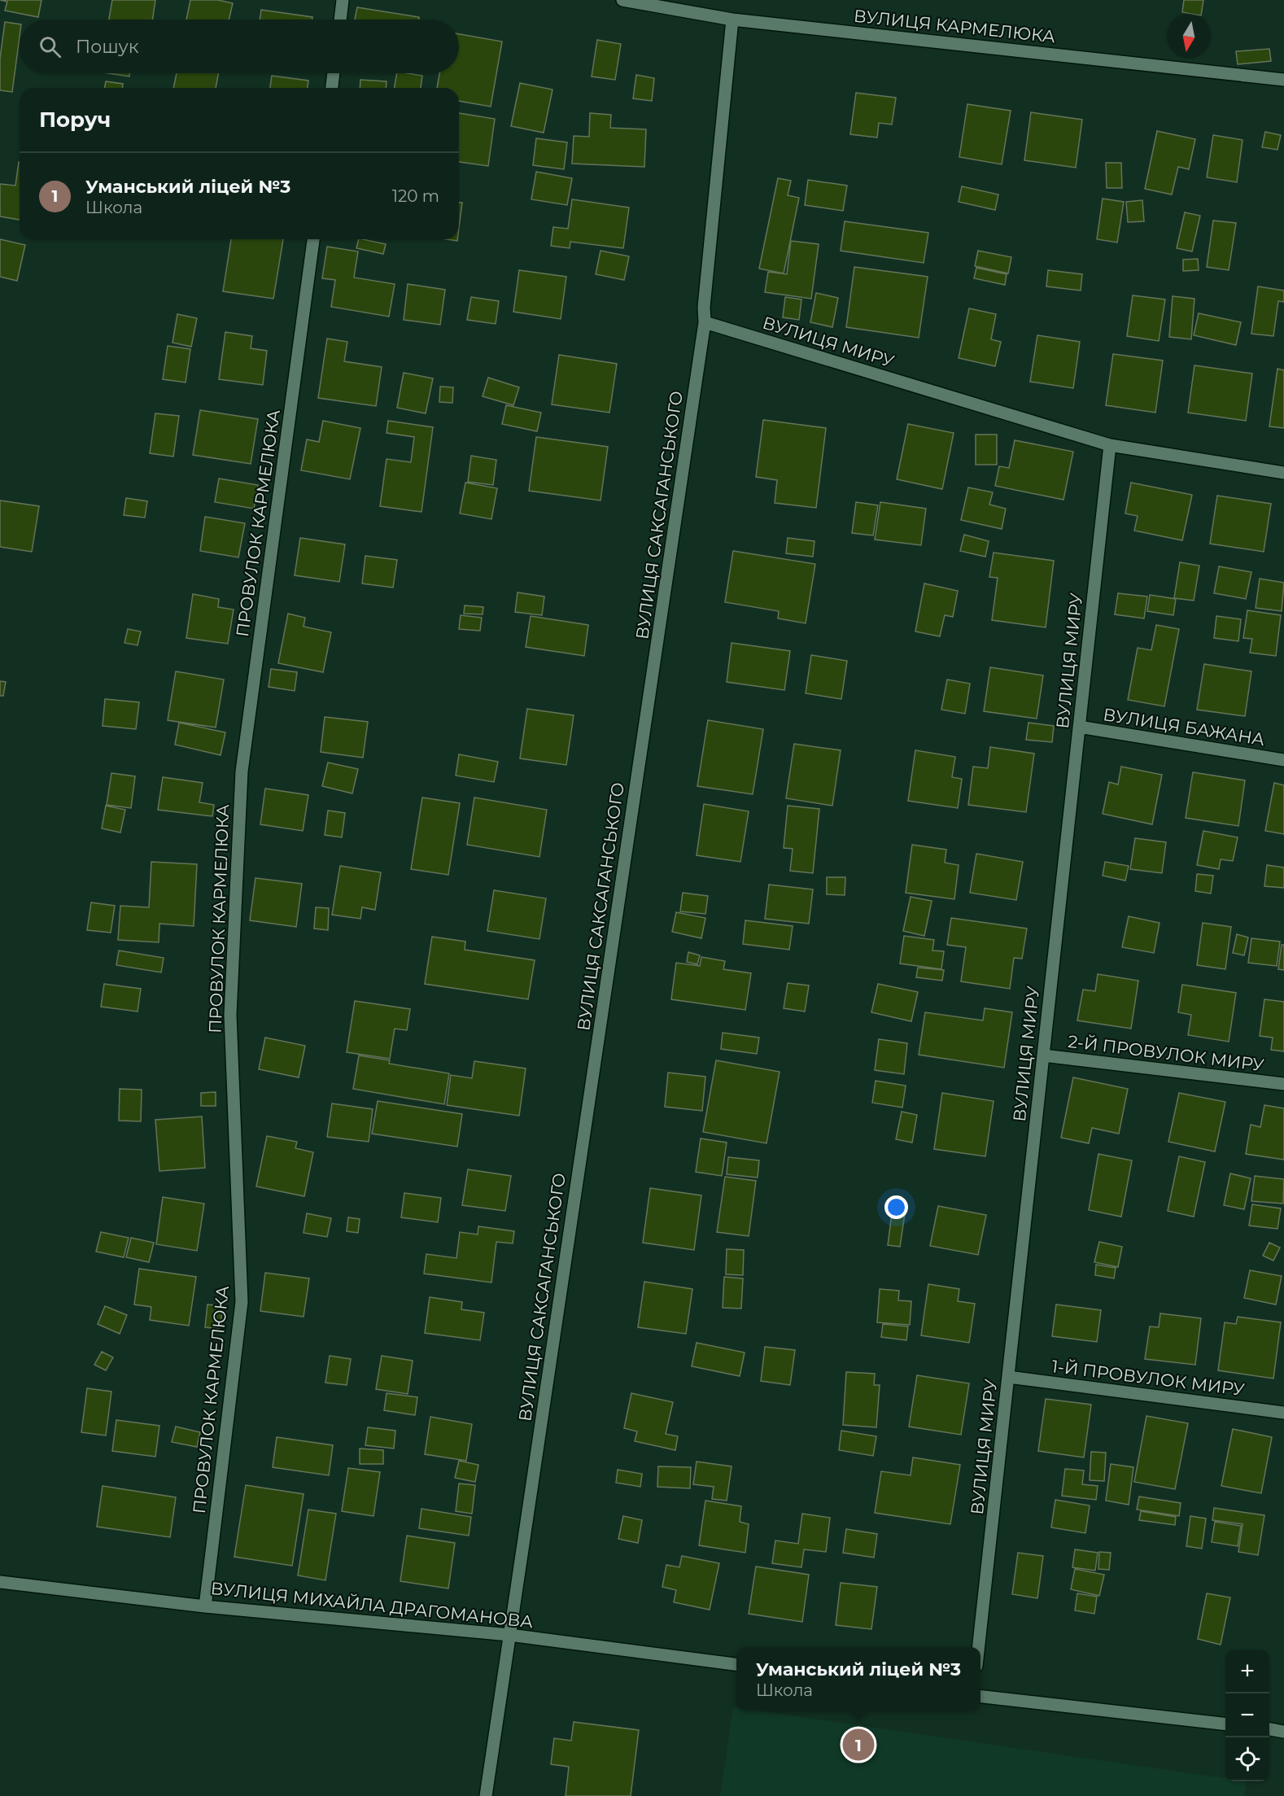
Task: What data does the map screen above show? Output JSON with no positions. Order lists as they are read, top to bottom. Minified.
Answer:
{"streets":{"street":["ВУЛИЦЯ КАРМЕЛЮКА","ВУЛИЦЯ МИРУ","ВУЛИЦЯ САКСАГАНСЬКОГО","ПРОВУЛОК КАРМЕЛЮКА","ВУЛИЦЯ БАЖАНА","2-Й ПРОВУЛОК МИРУ","1-Й ПРОВУЛОК МИРУ","ВУЛИЦЯ МИХАЙЛА ДРАГОМАНОВА"]},"crossings":[["ВУЛИЦЯ КАРМЕЛЮКА","ВУЛИЦЯ САКСАГАНСЬКОГО"],["ВУЛИЦЯ МИРУ","ВУЛИЦЯ САКСАГАНСЬКОГО"],["ВУЛИЦЯ МИРУ","ВУЛИЦЯ БАЖАНА"],["ВУЛИЦЯ МИРУ","2-Й ПРОВУЛОК МИРУ"],["ВУЛИЦЯ МИРУ","1-Й ПРОВУЛОК МИРУ"],["ВУЛИЦЯ САКСАГАНСЬКОГО","ВУЛИЦЯ МИХАЙЛА ДРАГОМАНОВА"],["ПРОВУЛОК КАРМЕЛЮКА","ВУЛИЦЯ МИХАЙЛА ДРАГОМАНОВА"]],"north":"bottom","page":{"search":"Пошук","heading":"Поруч","list":[{"mark":"1","name":"Уманський ліцей №3","note":"Школа","value":"120 m"}],"popup":["Уманський ліцей №3","Школа"],"map_buttons":["+","−"],"pins":"1"}}
